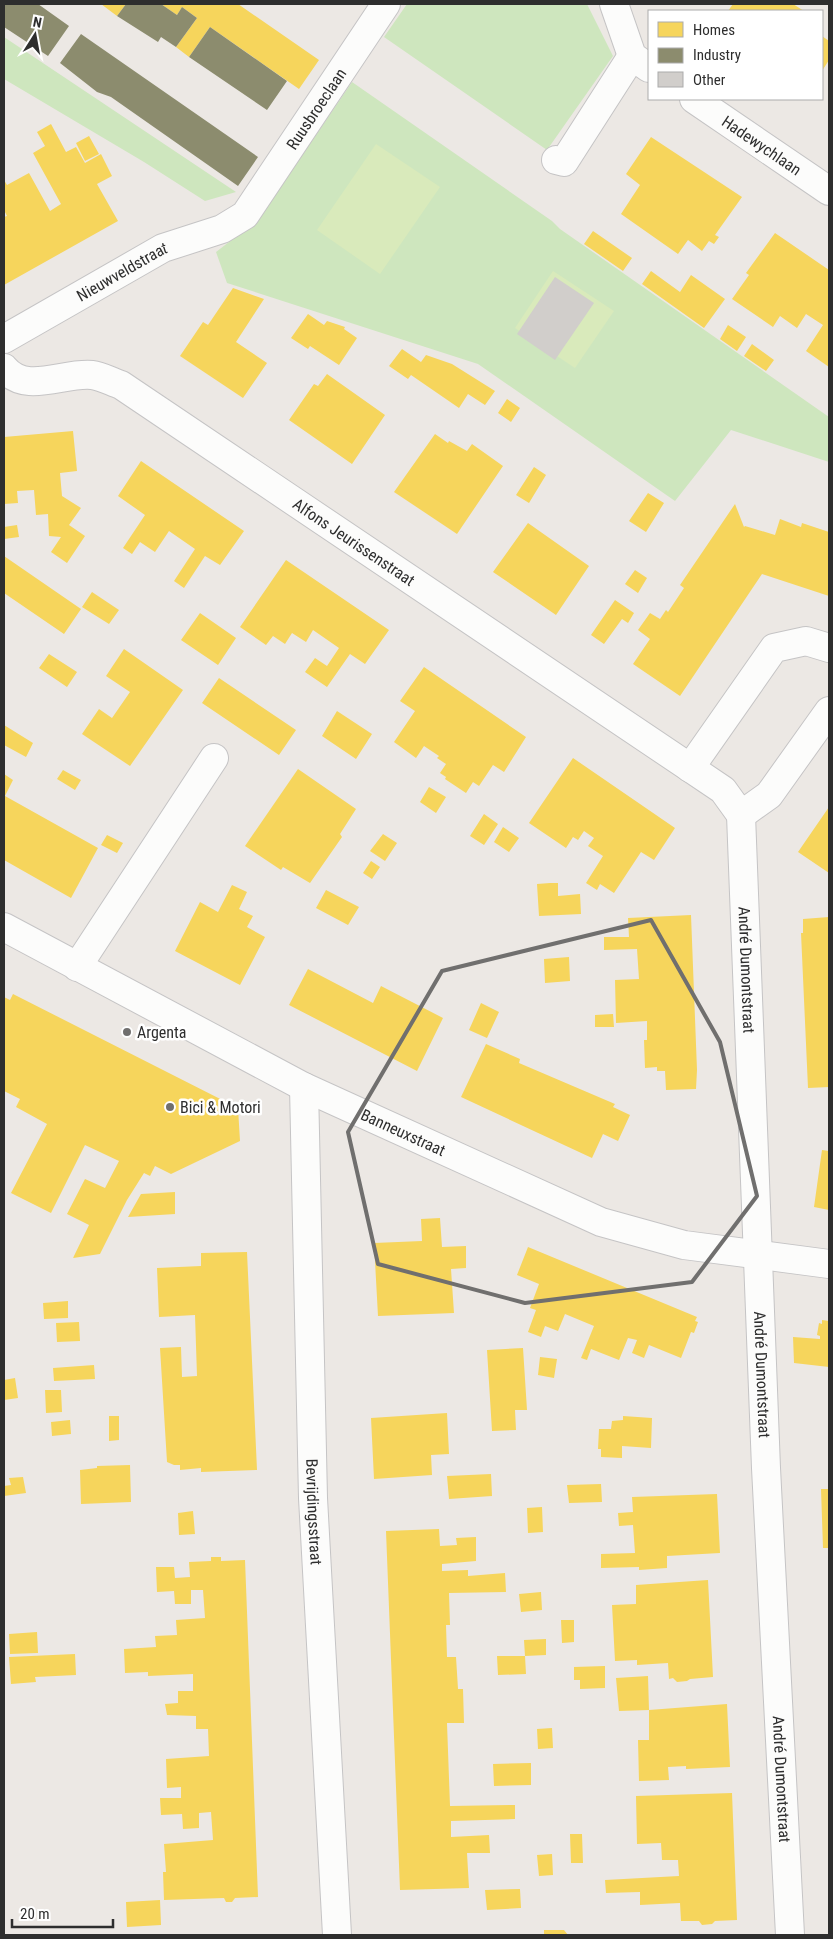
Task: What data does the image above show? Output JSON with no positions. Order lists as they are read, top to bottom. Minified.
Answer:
{"streets":{"street":["Ruusbroeclaan","Hadewychlaan","Nieuwveldstraat","Alfons Jeurissenstraat","André Dumontstraat","Banneuxstraat","Bevrijdingsstraat"]},"crossings":[["Ruusbroeclaan","Nieuwveldstraat"],["Alfons Jeurissenstraat","André Dumontstraat"],["André Dumontstraat","Banneuxstraat"],["Banneuxstraat","Bevrijdingsstraat"]],"places":["Argenta","Bici & Motori"],"legend":["Homes","Industry","Other"],"scale_bar":"20 m","north":"top"}
